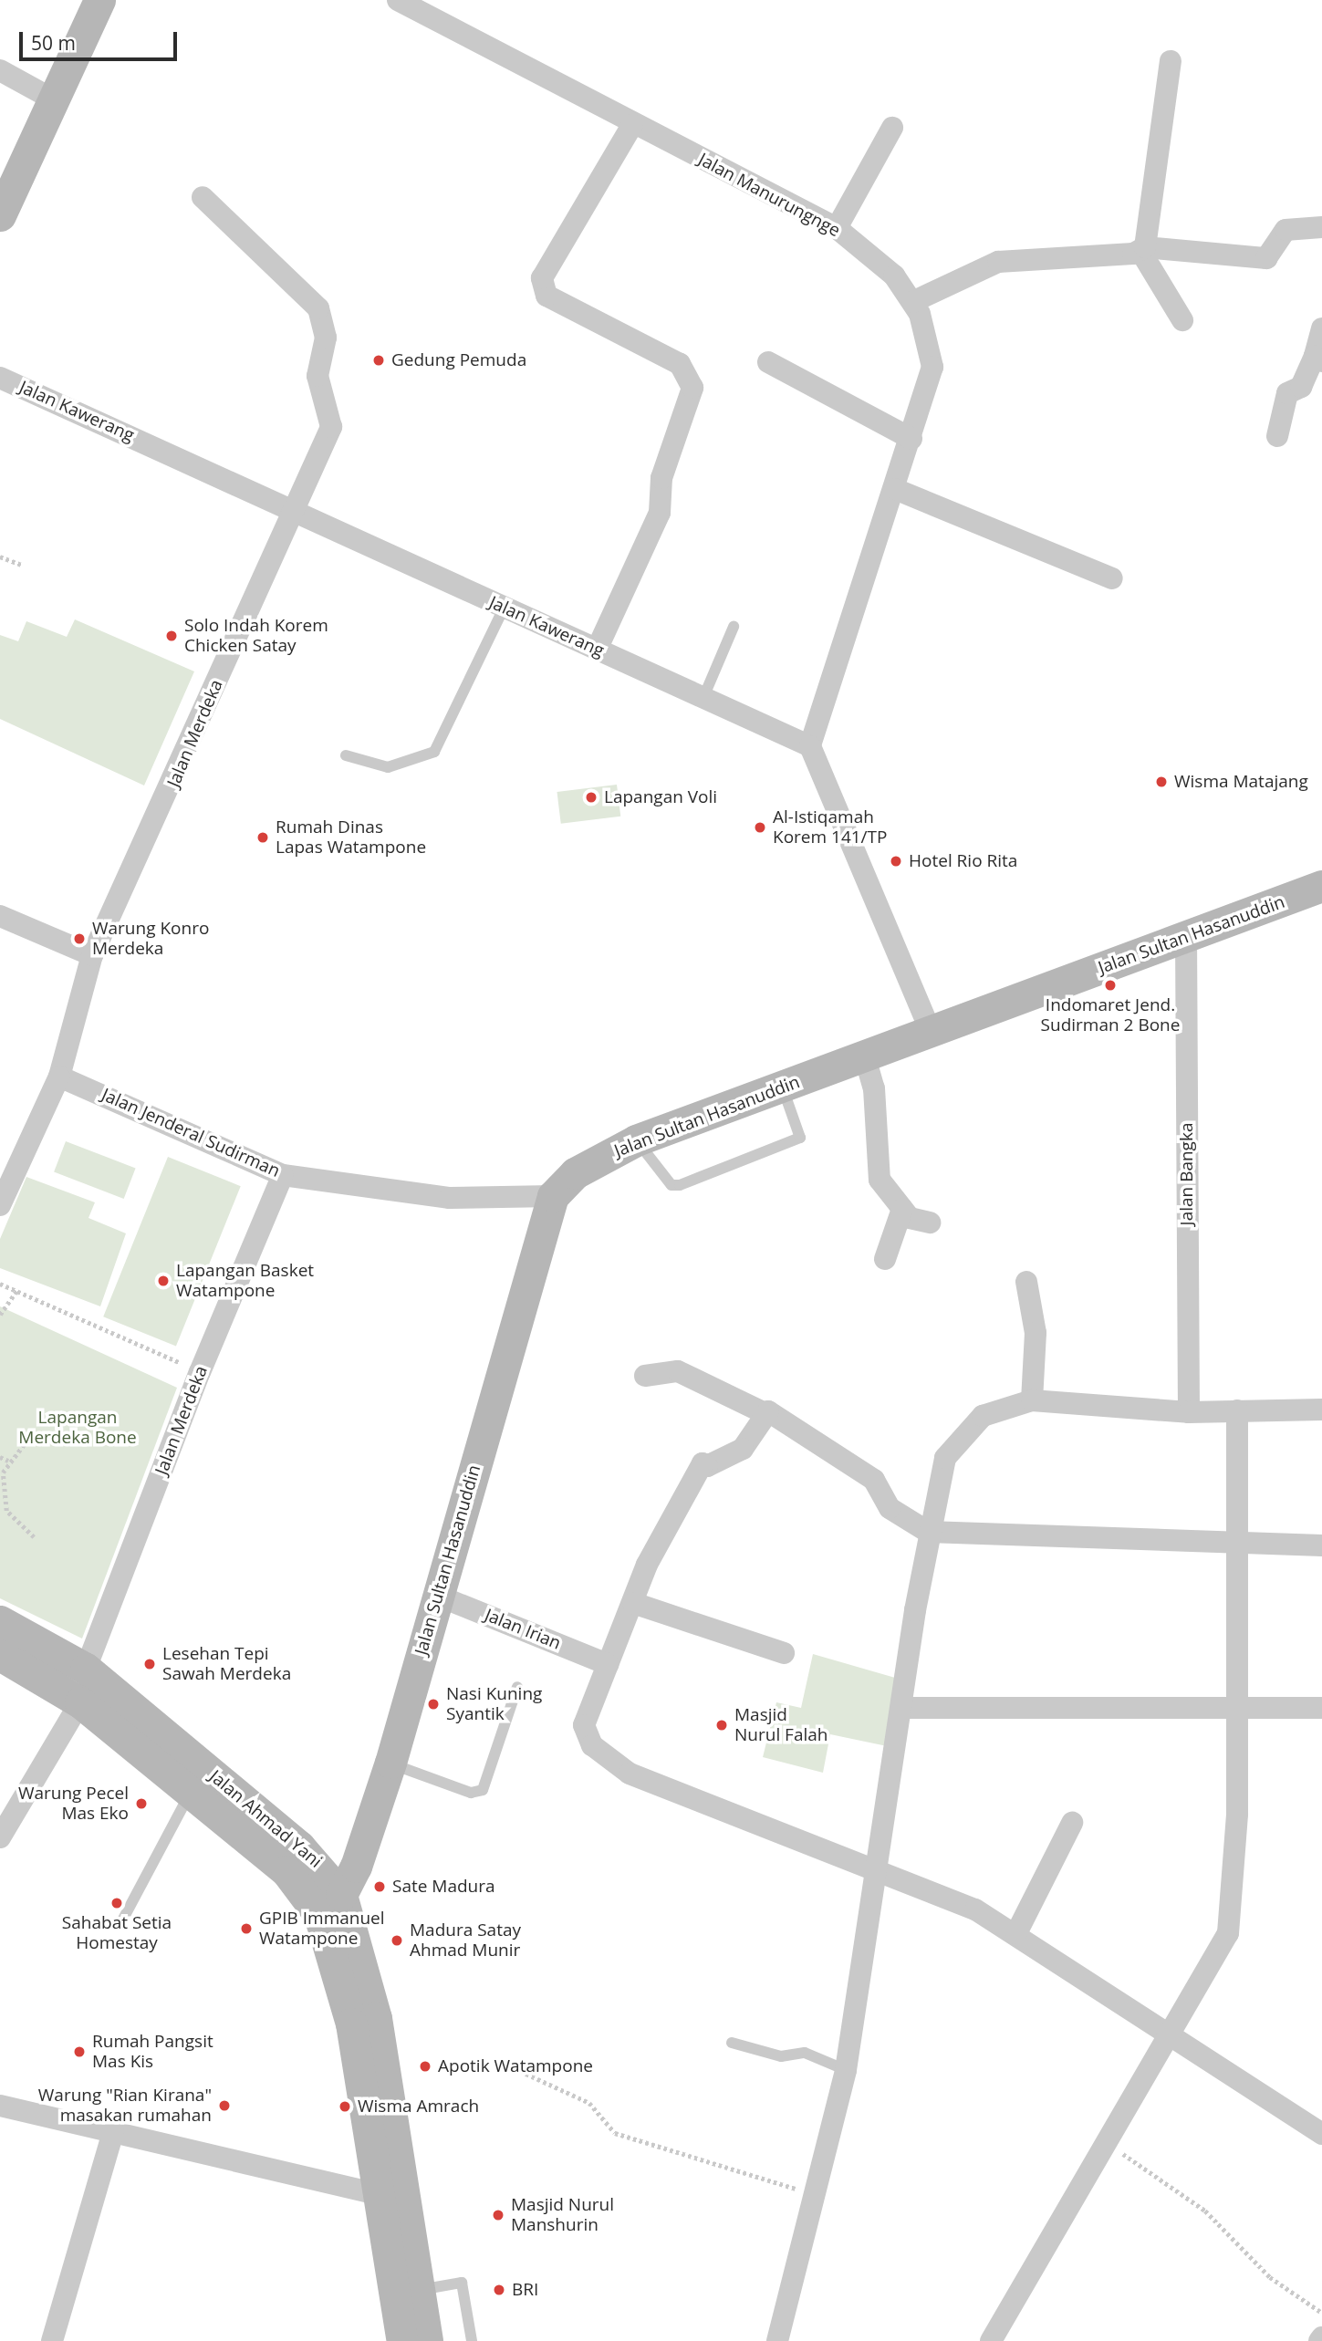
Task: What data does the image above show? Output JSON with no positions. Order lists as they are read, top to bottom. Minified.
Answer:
{"streets":{"main road":["Jalan Sultan Hasanuddin","Jalan Ahmad Yani"],"street":["Jalan Manurungnge","Jalan Kawerang","Jalan Merdeka","Jalan Jenderal Sudirman","Jalan Bangka","Jalan Irian"]},"crossings":[["Jalan Manurungnge","Jalan Kawerang"],["Jalan Kawerang","Jalan Merdeka"],["Jalan Merdeka","Jalan Jenderal Sudirman"],["Jalan Merdeka","Jalan Ahmad Yani"],["Jalan Sultan Hasanuddin","Jalan Jenderal Sudirman"],["Jalan Sultan Hasanuddin","Jalan Bangka"],["Jalan Sultan Hasanuddin","Jalan Irian"],["Jalan Sultan Hasanuddin","Jalan Ahmad Yani"]],"parks":["Lapangan Merdeka Bone"],"places":["Gedung Pemuda","Solo Indah Korem Chicken Satay","Wisma Matajang","Lapangan Voli","Al-Istiqamah Korem 141/TP","Rumah Dinas Lapas Watampone","Hotel Rio Rita","Warung Konro Merdeka","Indomaret Jend. Sudirman 2 Bone","Lapangan Basket Watampone","Lesehan Tepi Sawah Merdeka","Nasi Kuning Syantik","Masjid Nurul Falah","Warung Pecel Mas Eko","Sate Madura","Sahabat Setia Homestay","GPIB Immanuel Watampone","Madura Satay Ahmad Munir","Rumah Pangsit Mas Kis","Apotik Watampone","Warung \"Rian Kirana\" masakan rumahan","Wisma Amrach","Masjid Nurul Manshurin","BRI"],"scale_bar":"50 m"}
